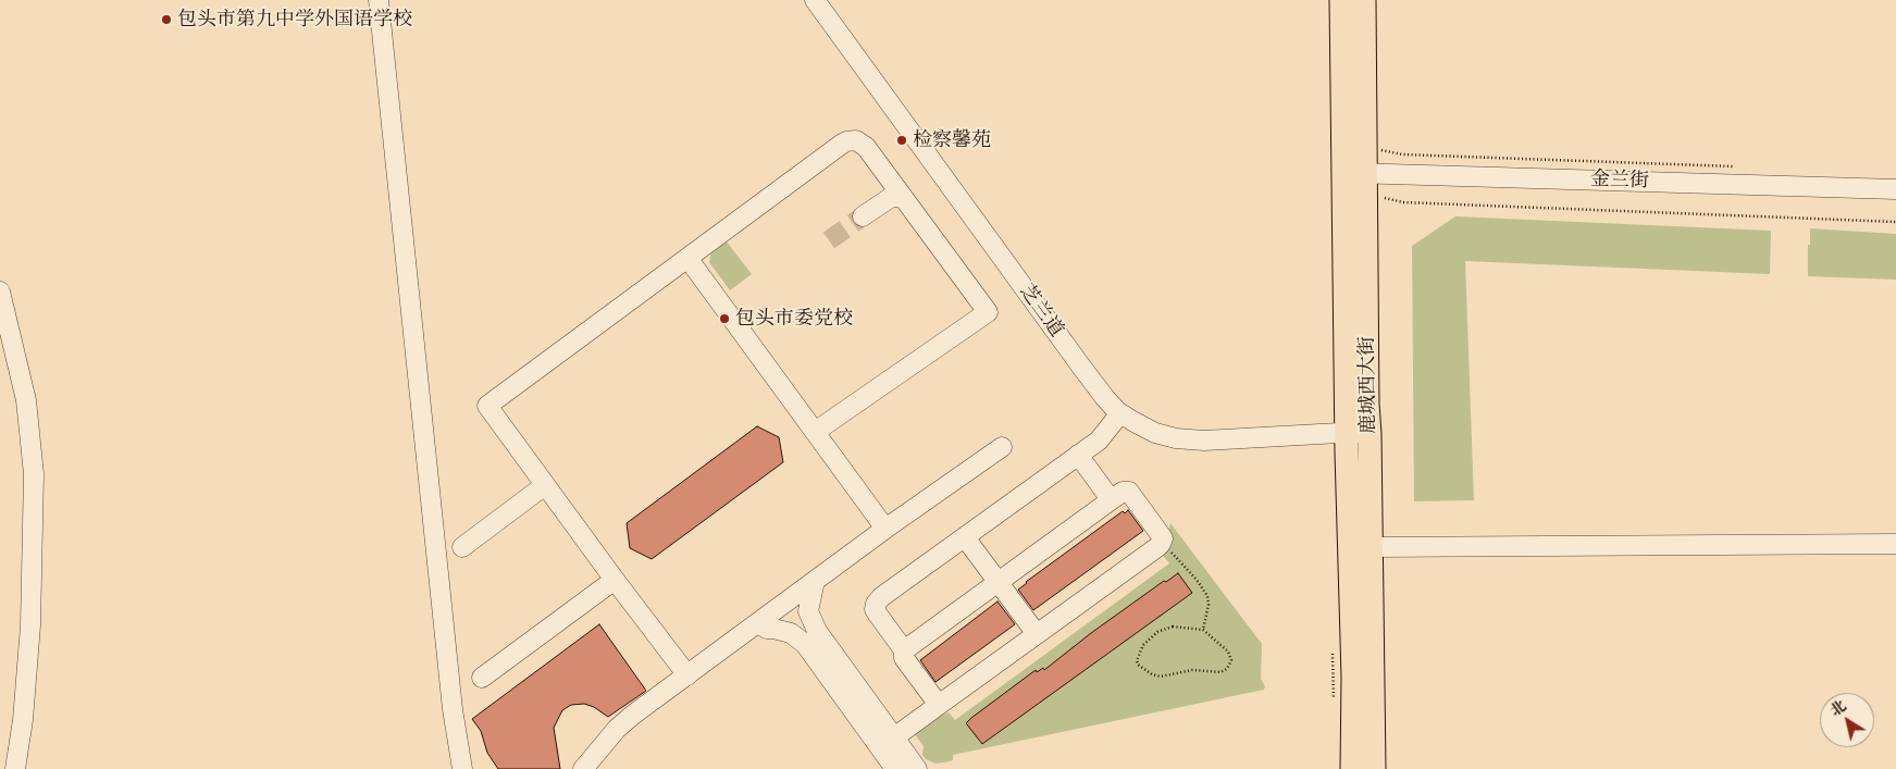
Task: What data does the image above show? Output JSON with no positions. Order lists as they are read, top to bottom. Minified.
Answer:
{"streets":{"main road":["鹿城西大街"],"street":["金兰街","芝兰道"]},"crossings":[["金兰街","鹿城西大街"],["芝兰道","鹿城西大街"]],"places":["包头市第九中学外国语学校","检察馨苑","包头市委党校"],"north":"top left"}
